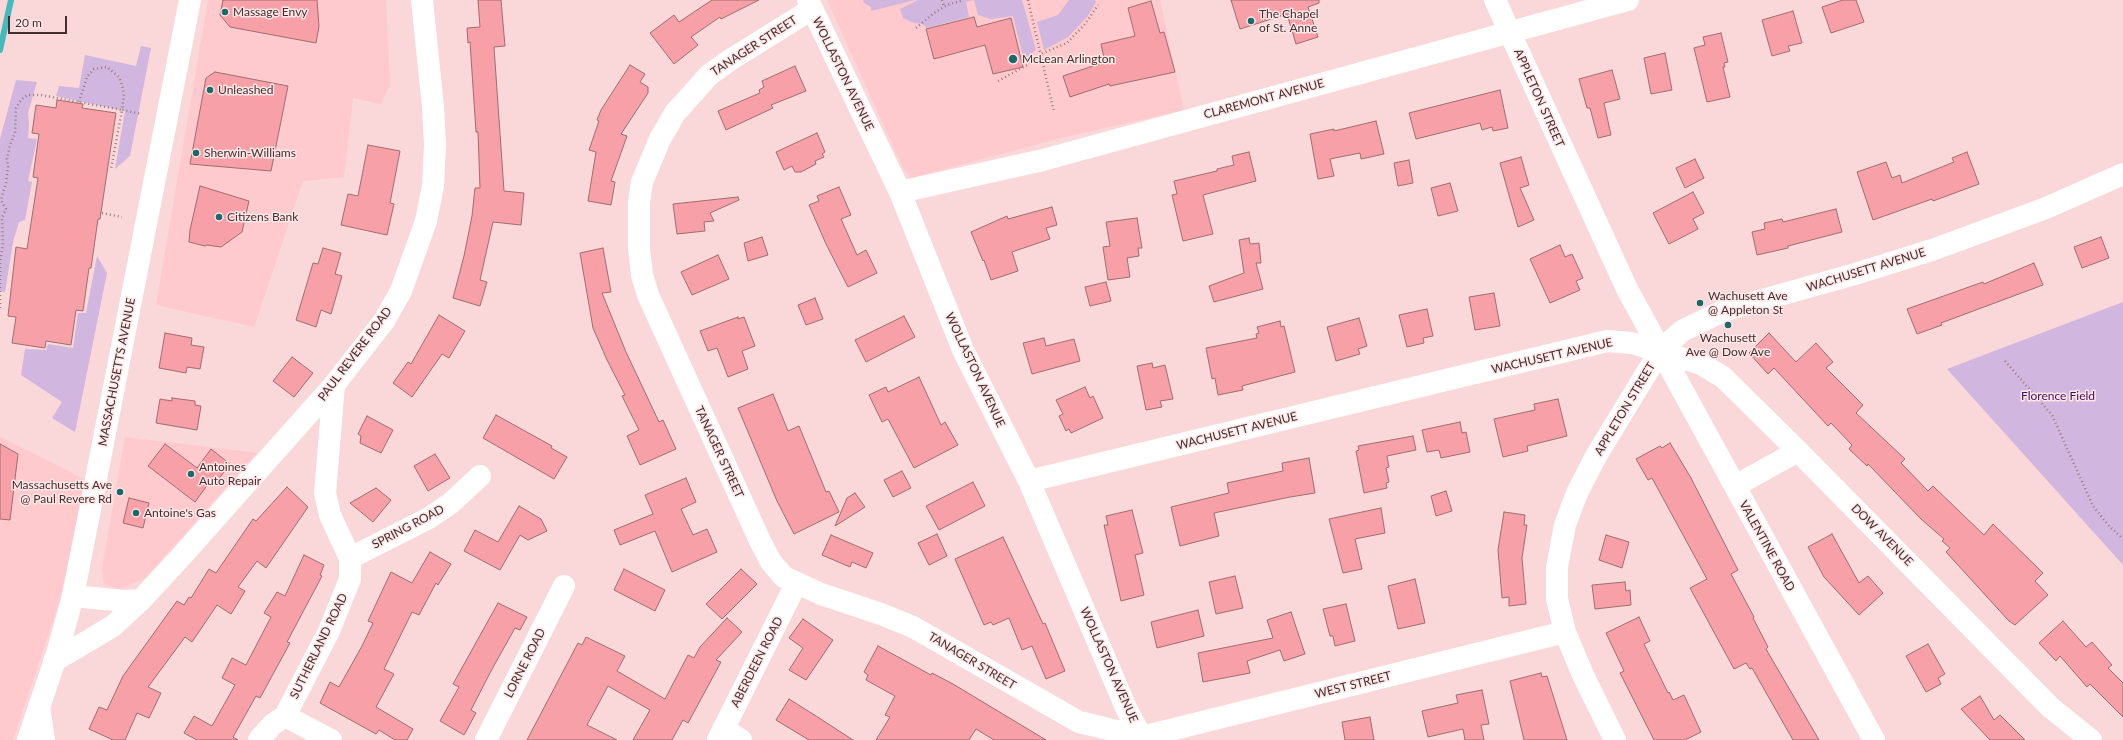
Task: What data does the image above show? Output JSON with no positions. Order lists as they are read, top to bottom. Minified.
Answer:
{"streets":{"street":["TANAGER STREET","WOLLASTON AVENUE","APPLETON STREET","CLAREMONT AVENUE","WACHUSETT AVENUE","PAUL REVERE ROAD","MASSACHUSETTS AVENUE","SPRING ROAD","DOW AVENUE","VALENTINE ROAD","SUTHERLAND ROAD","ABERDEEN ROAD","LORNE ROAD","WEST STREET"]},"crossings":[["TANAGER STREET","WOLLASTON AVENUE"],["TANAGER STREET","ABERDEEN ROAD"],["TANAGER STREET","WEST STREET"],["WOLLASTON AVENUE","CLAREMONT AVENUE"],["WOLLASTON AVENUE","WACHUSETT AVENUE"],["WOLLASTON AVENUE","WEST STREET"],["APPLETON STREET","CLAREMONT AVENUE"],["APPLETON STREET","WACHUSETT AVENUE"],["APPLETON STREET","DOW AVENUE"],["APPLETON STREET","VALENTINE ROAD"],["APPLETON STREET","WEST STREET"],["WACHUSETT AVENUE","DOW AVENUE"],["WACHUSETT AVENUE","VALENTINE ROAD"],["PAUL REVERE ROAD","MASSACHUSETTS AVENUE"],["PAUL REVERE ROAD","SUTHERLAND ROAD"],["SPRING ROAD","SUTHERLAND ROAD"],["DOW AVENUE","VALENTINE ROAD"]],"parks":["Florence Field"],"places":["Massage Envy","The Chapel of St. Anne","McLean Arlington","Unleashed","Sherwin-Williams","Citizens Bank","Wachusett Ave @ Appleton St","Wachusett Ave @ Dow Ave","Antoines Auto Repair","Massachusetts Ave @ Paul Revere Rd","Antoine's Gas"],"scale_bar":"20 m"}
